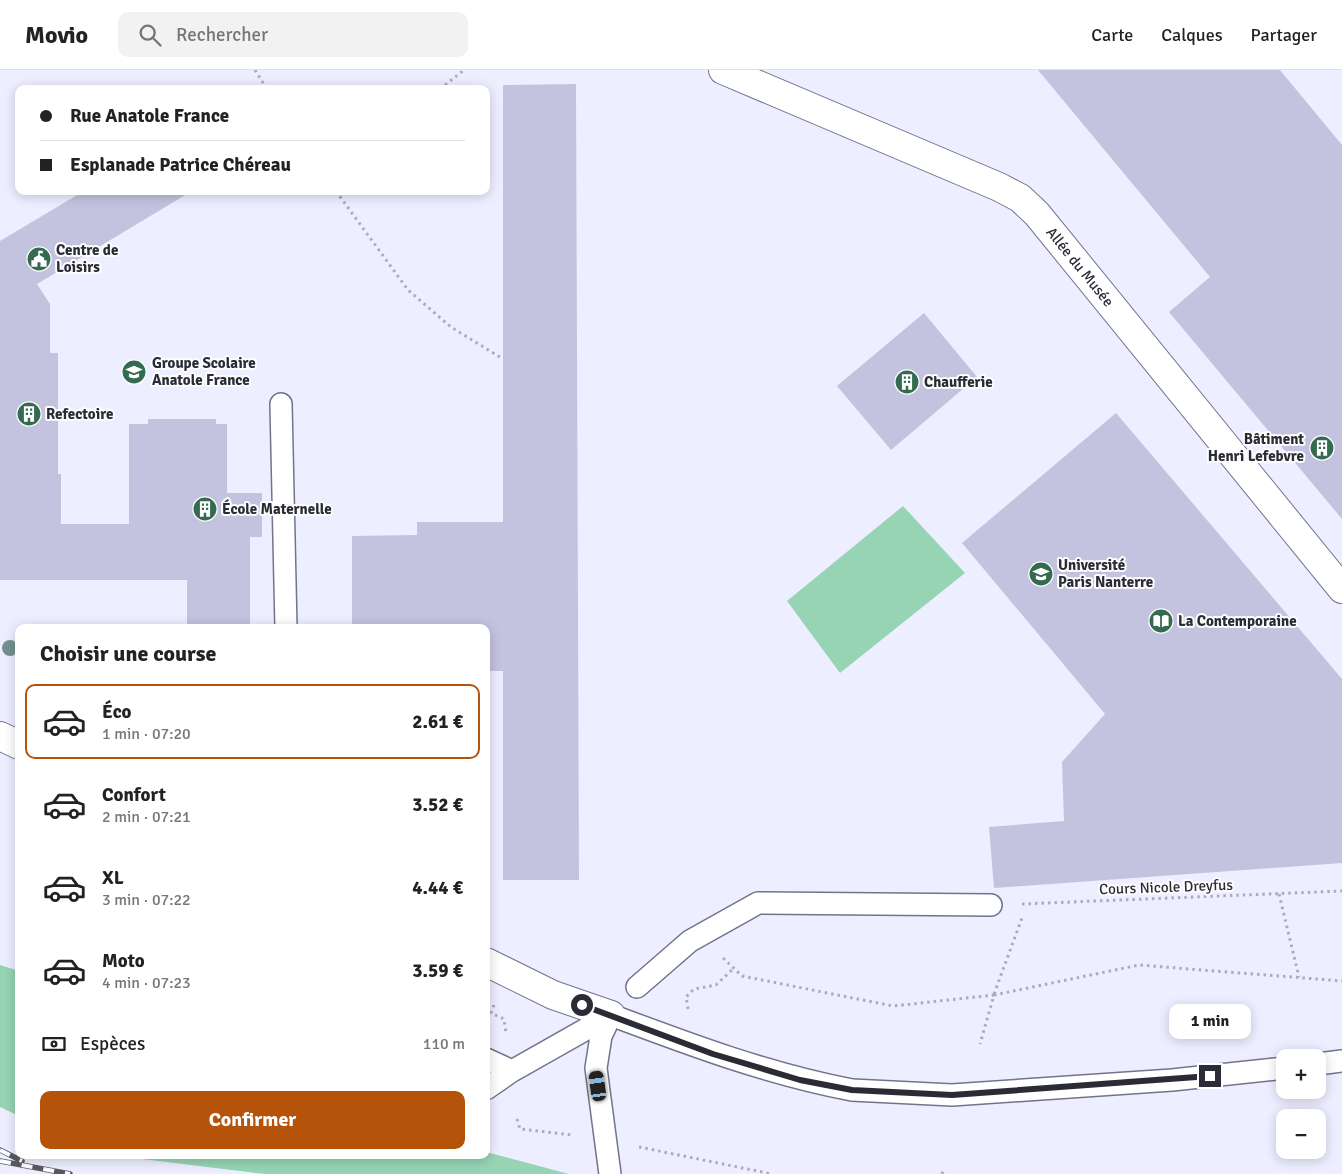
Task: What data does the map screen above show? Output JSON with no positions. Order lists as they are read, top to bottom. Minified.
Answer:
{"streets":{"street":["Allée du Musée"],"path":["Cours Nicole Dreyfus"]},"places":{"public building":["Centre de Loisirs"],"school or university":["Groupe Scolaire Anatole France","Université Paris Nanterre"],"building":["Chaufferie","Refectoire","Bâtiment Henri Lefebvre","École Maternelle"],"library":["La Contemporaine"]},"page":{"header":"Movio","search":"Rechercher","nav":["Carte","Calques","Partager"],"banner":["Rue Anatole France","Esplanade Patrice Chéreau"],"heading":"Choisir une course","list":[{"name":"Éco","note":"1 min · 07:20","value":"2.61 €"},{"name":"Confort","note":"2 min · 07:21","value":"3.52 €"},{"name":"XL","note":"3 min · 07:22","value":"4.44 €"},{"name":"Moto","note":"4 min · 07:23","value":"3.59 €"}],"bubble":"1 min","pay":["Espèces","110 m"],"map_buttons":["+","−"],"buttons":"Confirmer"}}
